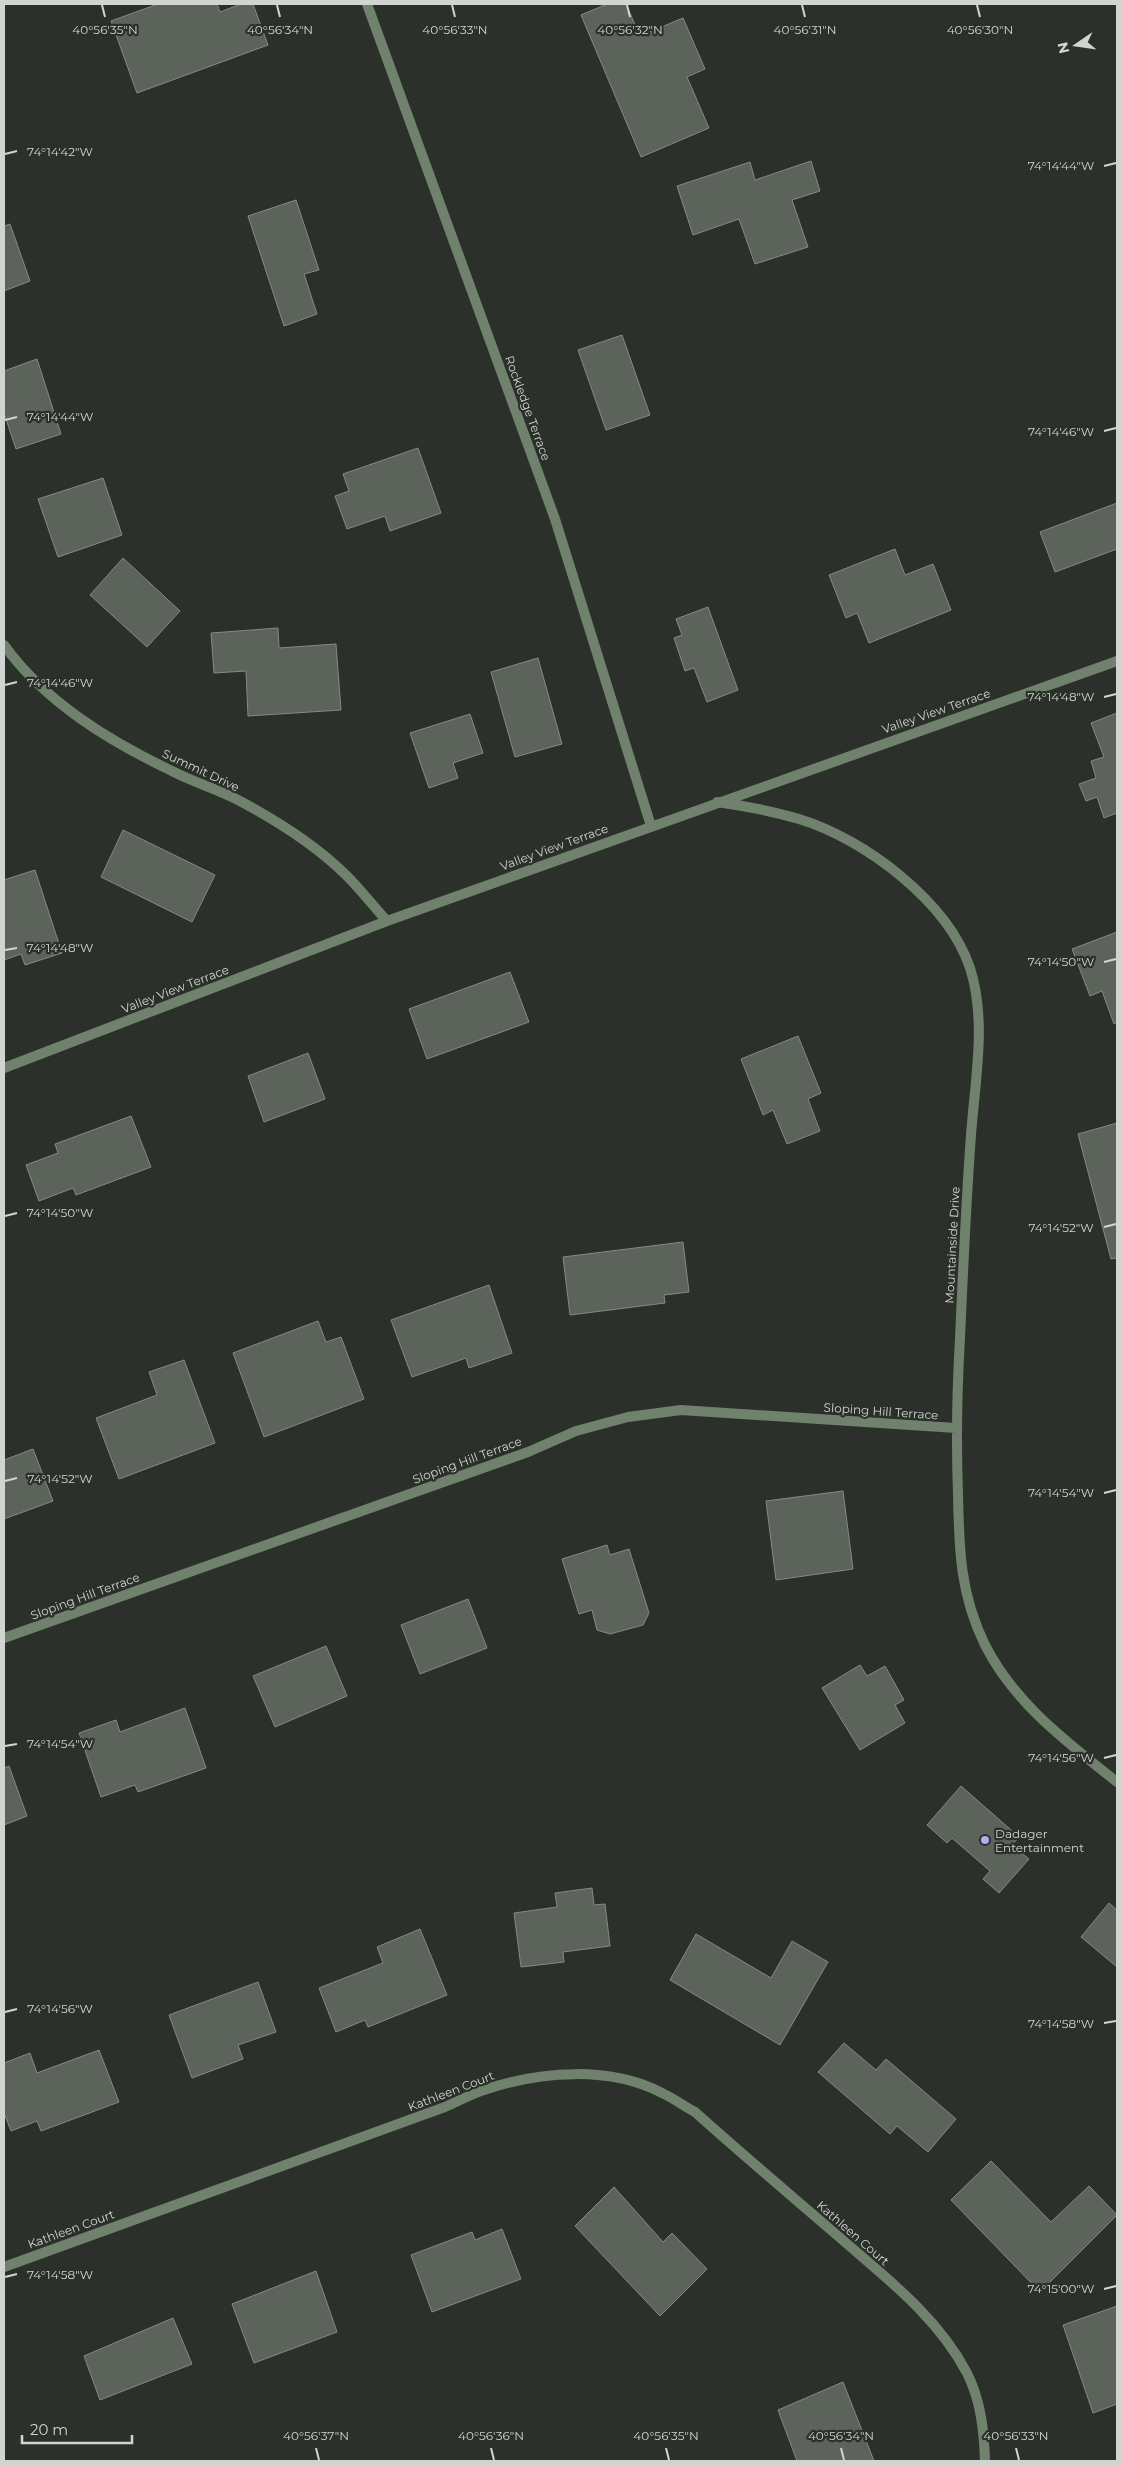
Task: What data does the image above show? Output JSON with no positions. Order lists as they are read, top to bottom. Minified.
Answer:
{"streets":{"street":["Rockledge Terrace","Valley View Terrace","Summit Drive","Mountainside Drive","Sloping Hill Terrace","Kathleen Court"]},"crossings":[["Rockledge Terrace","Valley View Terrace"],["Valley View Terrace","Summit Drive"],["Valley View Terrace","Mountainside Drive"],["Mountainside Drive","Sloping Hill Terrace"]],"places":["Dadager Entertainment"],"scale_bar":"20 m","north":"left","coordinates":["40°56'35\"N","40°56'34\"N","40°56'33\"N","40°56'32\"N","40°56'31\"N","40°56'30\"N","74°14'42\"W","74°14'44\"W","74°14'46\"W","74°14'48\"W","74°14'50\"W","74°14'52\"W","74°14'54\"W","74°14'56\"W","74°14'58\"W","74°15'00\"W","40°56'37\"N","40°56'36\"N"]}
